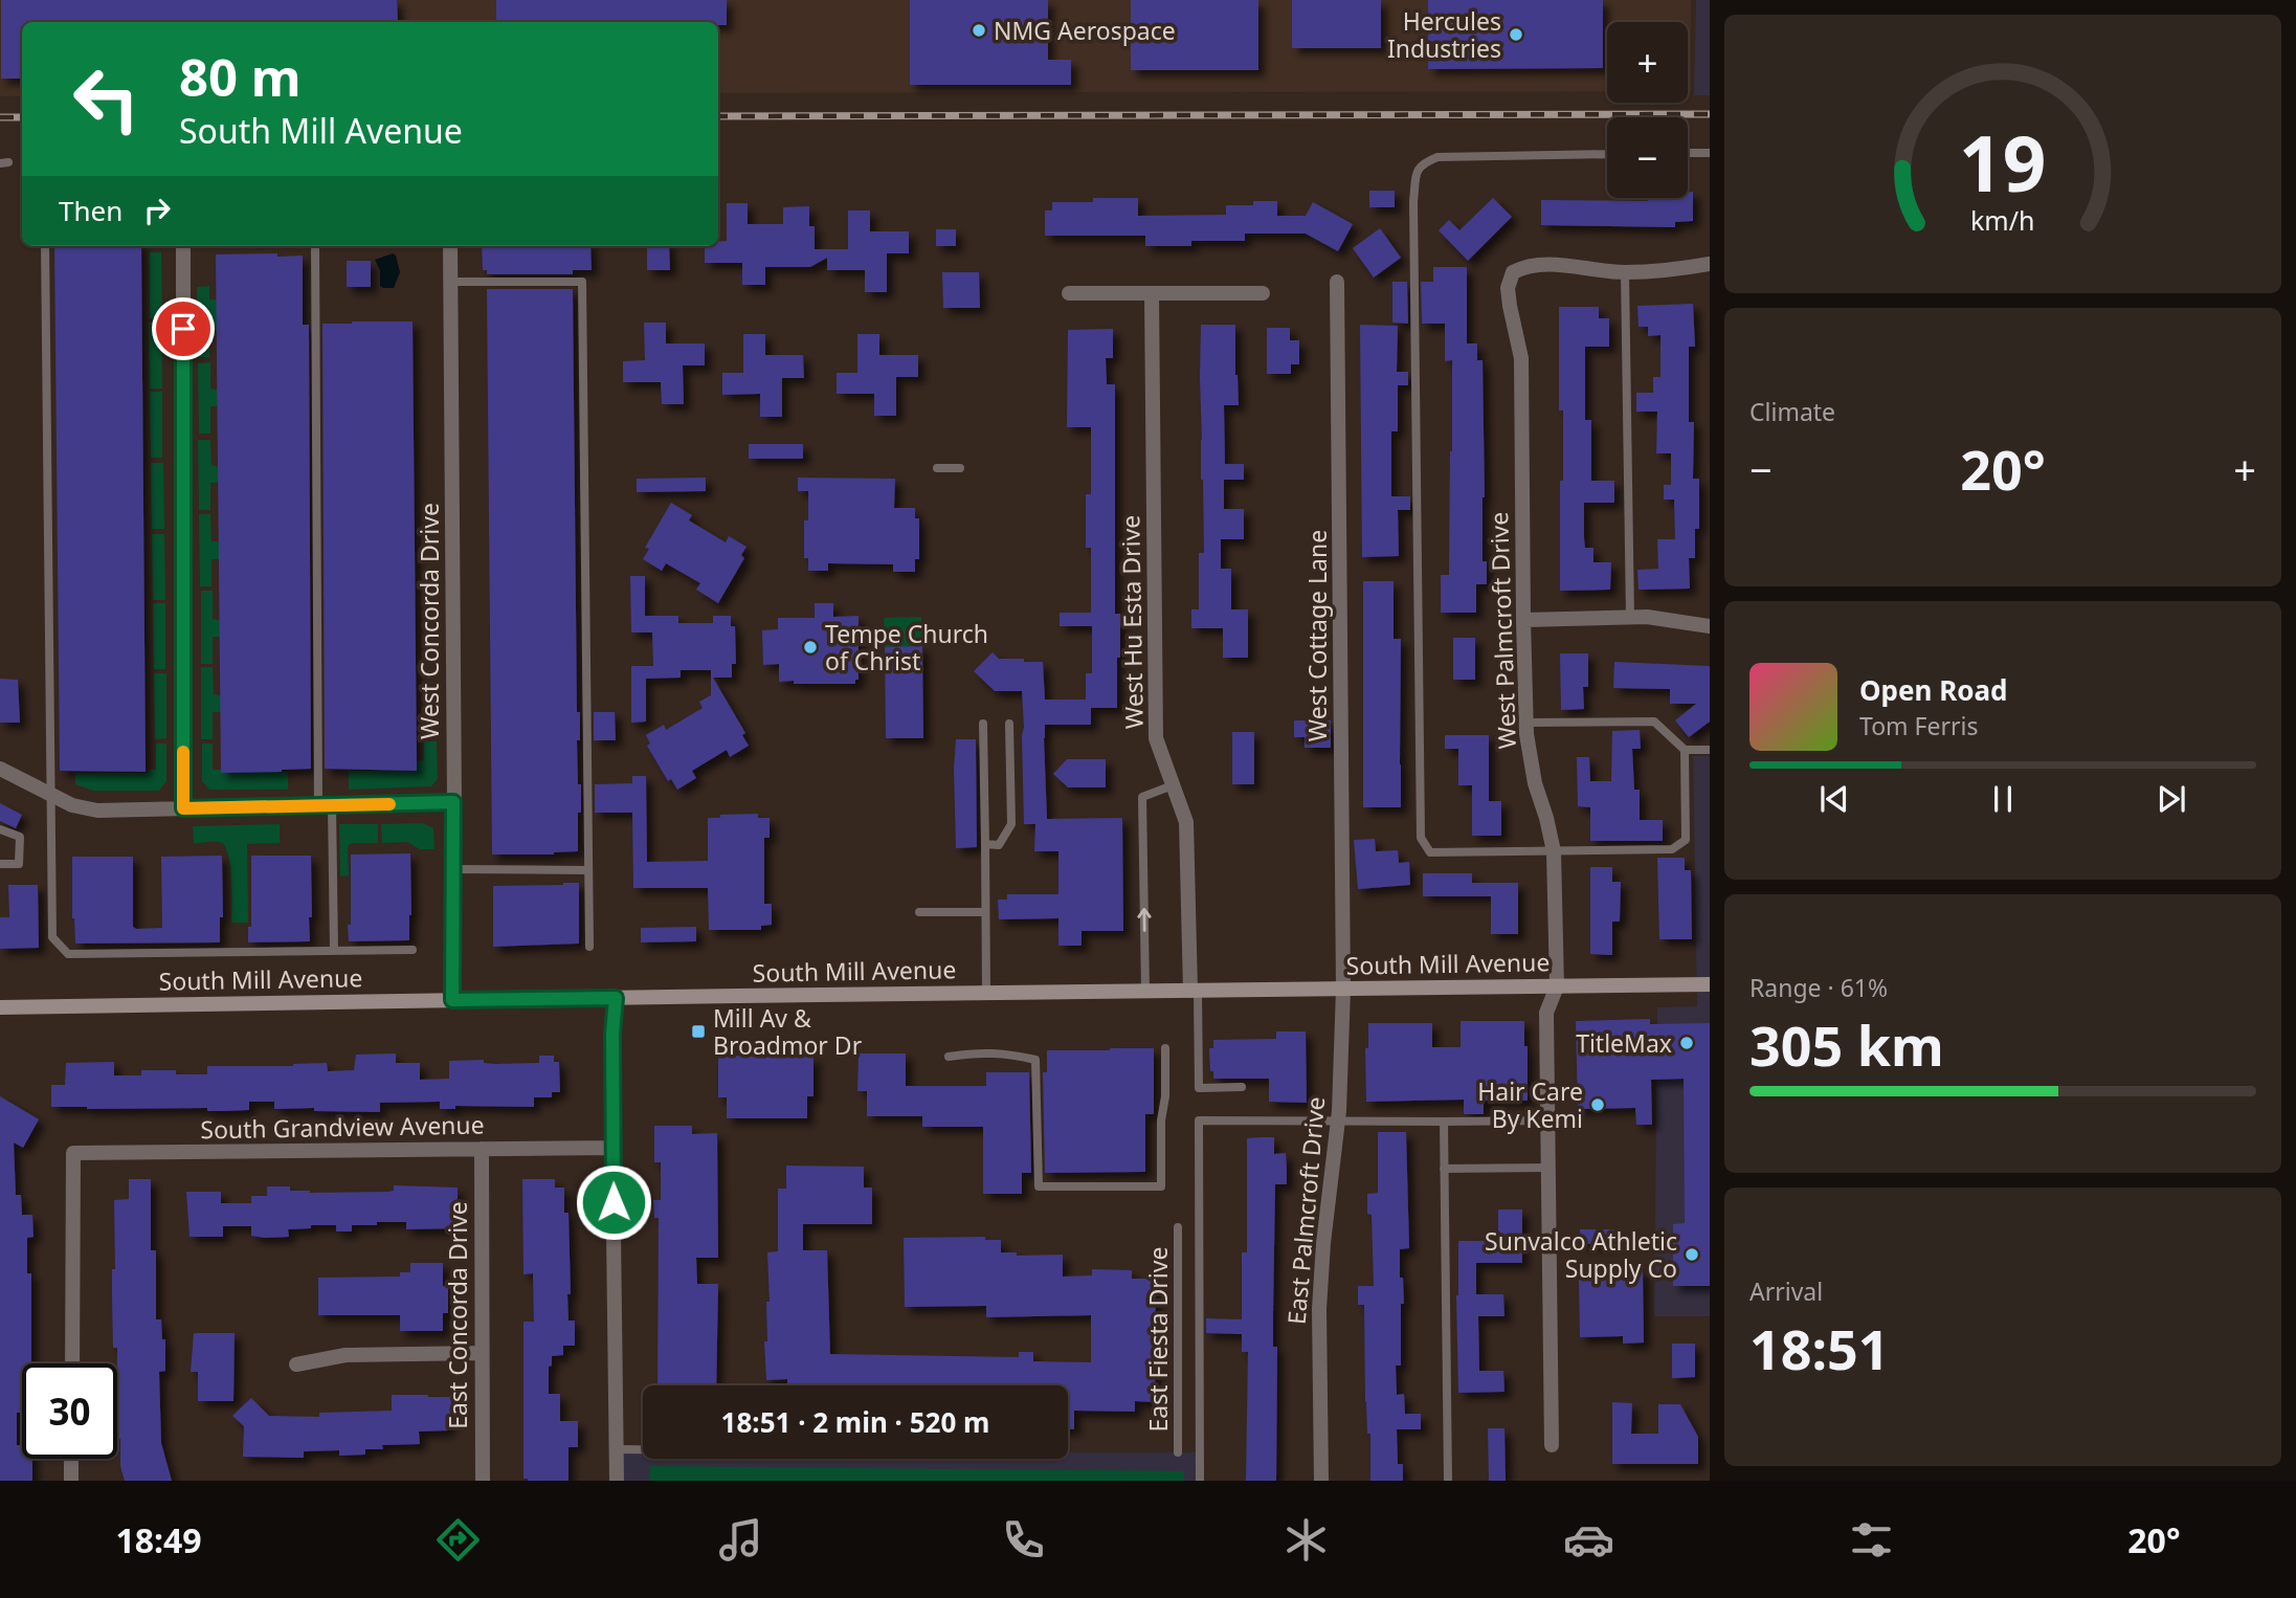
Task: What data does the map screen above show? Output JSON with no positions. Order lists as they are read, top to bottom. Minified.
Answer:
{"streets":{"main road":["South Mill Avenue"],"street":["West Concorda Drive","West Hu Esta Drive","West Palmcroft Drive","West Cottage Lane","South Grandview Avenue","East Palmcroft Drive","East Concorda Drive"],"lane":["East Fiesta Drive"]},"crossings":[["West Concorda Drive","South Mill Avenue"],["West Hu Esta Drive","South Mill Avenue"],["West Palmcroft Drive","South Mill Avenue"],["West Cottage Lane","South Mill Avenue"],["West Cottage Lane","East Palmcroft Drive"],["South Mill Avenue","East Palmcroft Drive"],["South Grandview Avenue","East Concorda Drive"]],"places":{"other":["NMG Aerospace","Hercules Industries","Tempe Church of Christ","TitleMax","Hair Care By Kemi","Sunvalco Athletic Supply Co"],"transit":["Mill Av & Broadmor Dr"]},"page":{"map_buttons":["+","−"],"turn":["80 m","South Mill Avenue"],"then":"Then","tile":["Climate",["Range · 61%","305 km"],["Arrival","18:51"]],"heat":["−","20°","+"],"song":["Open Road","Tom Ferris"],"limit":"30","trip":"18:51 · 2 min · 520 m","tabs":["18:49","20°"],"gauge":["19","km/h"]}}
